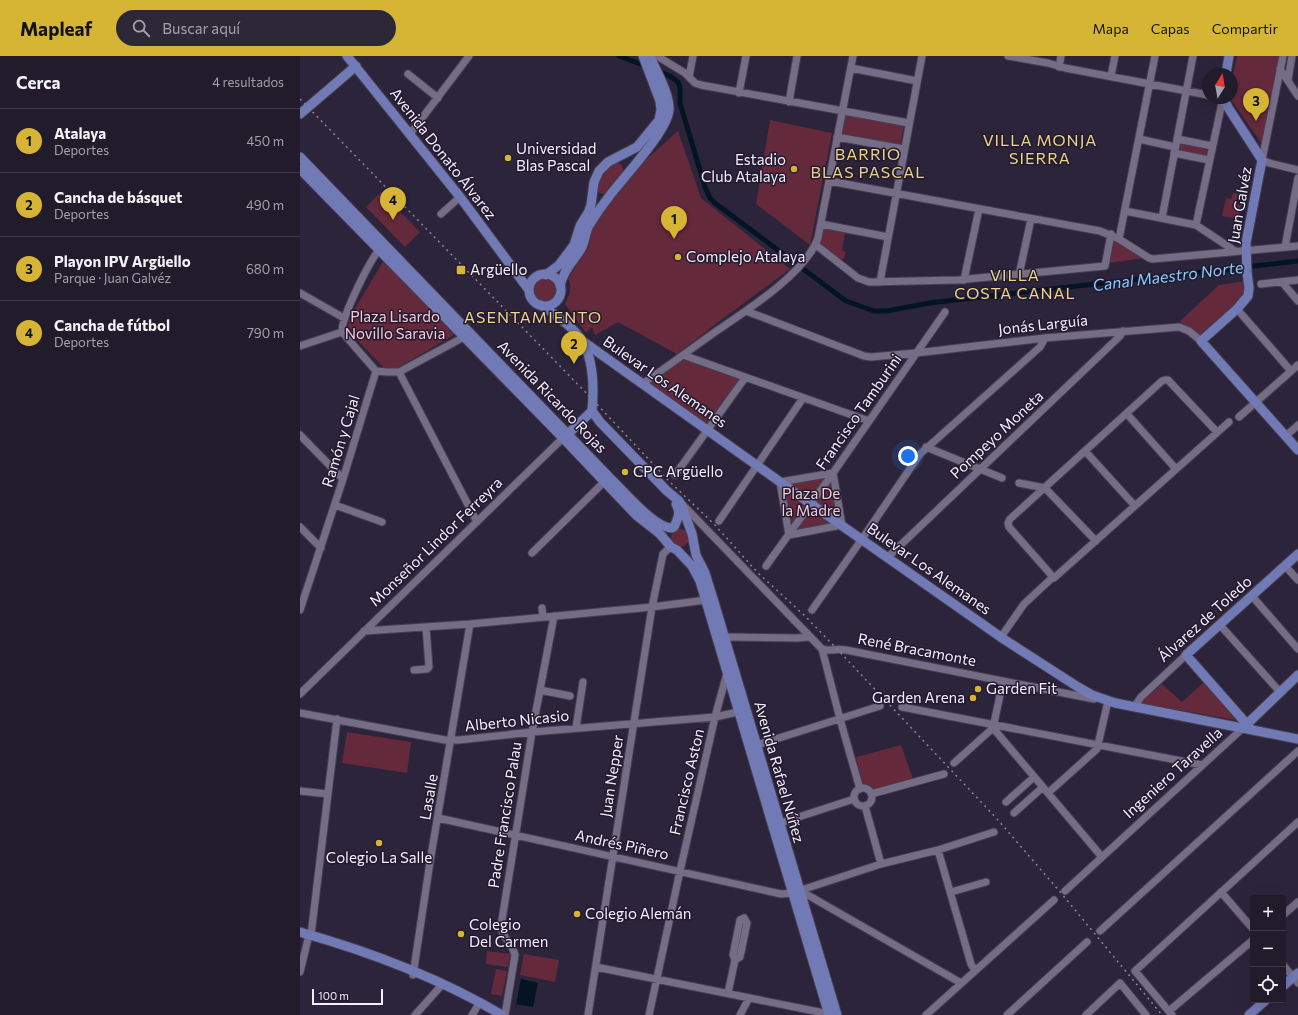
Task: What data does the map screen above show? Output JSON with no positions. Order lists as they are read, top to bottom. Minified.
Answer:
{"streets":{"main road":["Avenida Donato Álvarez","Juan Galvéz","Jonás Larguía","Bulevar Los Alemanes","Avenida Ricardo Rojas","Monseñor Lindor Ferreyra","Álvarez de Toledo","Avenida Rafael Núñez","Ingeniero Taravella"],"street":["Francisco Tamburini","Pompeyo Moneta","Ramón y Cajal","René Bracamonte","Alberto Nicasio","Juan Nepper","Francisco Aston","Lasalle","Padre Francisco Palau","Andrés Piñero"]},"crossings":[["Juan Galvéz","Jonás Larguía"],["Jonás Larguía","Francisco Tamburini"],["Jonás Larguía","Pompeyo Moneta"],["Bulevar Los Alemanes","Francisco Tamburini"],["Bulevar Los Alemanes","Pompeyo Moneta"],["Bulevar Los Alemanes","Álvarez de Toledo"],["Bulevar Los Alemanes","René Bracamonte"],["Bulevar Los Alemanes","Ingeniero Taravella"],["Avenida Ricardo Rojas","Monseñor Lindor Ferreyra"],["Avenida Ricardo Rojas","Avenida Rafael Núñez"],["Avenida Ricardo Rojas","Juan Nepper"],["Alberto Nicasio","Avenida Rafael Núñez"],["Alberto Nicasio","Juan Nepper"],["Alberto Nicasio","Francisco Aston"],["Alberto Nicasio","Lasalle"],["Alberto Nicasio","Padre Francisco Palau"],["Avenida Rafael Núñez","Juan Nepper"],["Avenida Rafael Núñez","Francisco Aston"],["Avenida Rafael Núñez","Andrés Piñero"],["Juan Nepper","Andrés Piñero"],["Francisco Aston","Andrés Piñero"],["Lasalle","Andrés Piñero"],["Padre Francisco Palau","Andrés Piñero"]],"districts":["VILLA MONJA SIERRA","BARRIO BLAS PASCAL","VILLA COSTA CANAL","ASENTAMIENTO"],"water":["Canal Maestro Norte"],"parks":["Plaza Lisardo Novillo Saravia","Plaza De la Madre"],"places":{"other":["Universidad Blas Pascal","Estadio Club Atalaya","Complejo Atalaya","CPC Argüello","Garden Fit","Garden Arena","Colegio La Salle","Colegio Alemán","Colegio Del Carmen"],"transit":["Argüello"]},"scale_bar":"100 m","north":"top","page":{"header":"Mapleaf","search":"Buscar aquí","nav":["Mapa","Capas","Compartir"],"heading":["Cerca","4 resultados"],"pins":["3","4","1","2"],"list":[{"mark":"1","name":"Atalaya","note":"Deportes","value":"450 m"},{"mark":"2","name":"Cancha de básquet","note":"Deportes","value":"490 m"},{"mark":"3","name":"Playon IPV Argüello","note":"Parque · Juan Galvéz","value":"680 m"},{"mark":"4","name":"Cancha de fútbol","note":"Deportes","value":"790 m"}],"map_buttons":["+","−"],"scale":"100 m"}}
